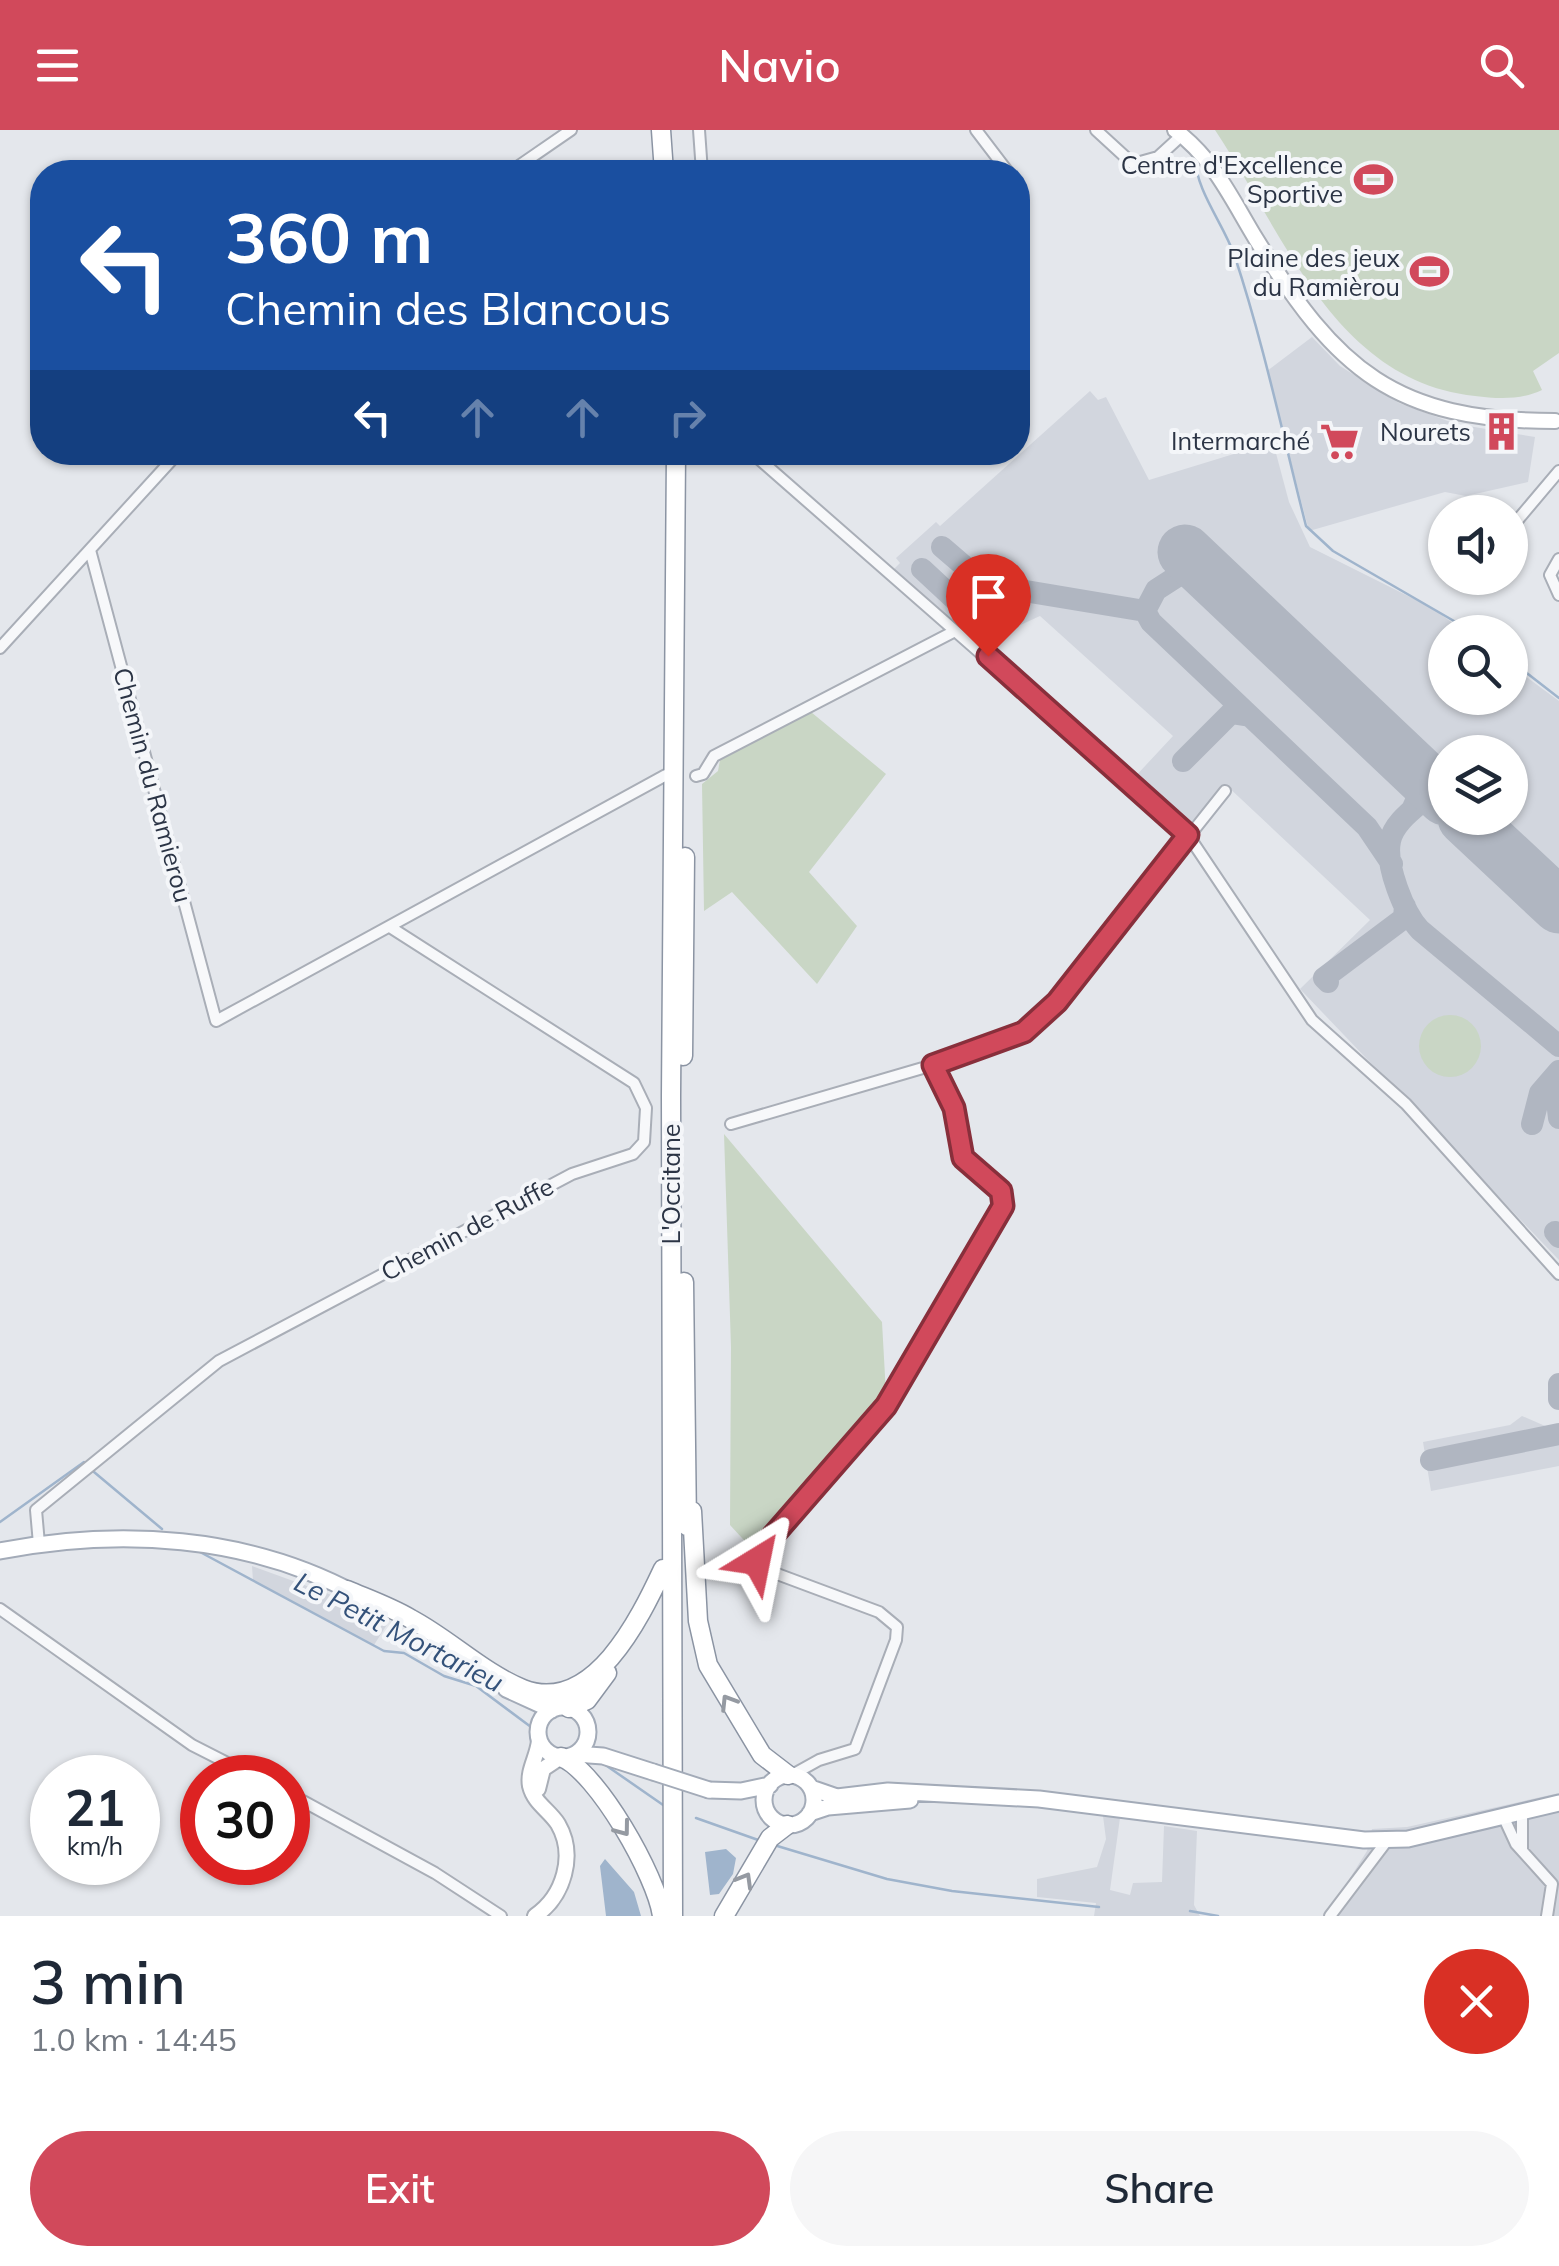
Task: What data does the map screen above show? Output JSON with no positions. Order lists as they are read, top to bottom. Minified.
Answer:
{"streets":{"highway":["L'Occitane"],"street":["Chemin du Ramierou","Chemin de Ruffe"]},"crossings":[["Chemin du Ramierou","Chemin de Ruffe"]],"water":["Le Petit Mortarieu"],"places":{"sports":["Centre d'Excellence Sportive","Plaine des jeux du Ramièrou"],"building":["Nourets"],"supermarket":["Intermarché"]},"page":{"header":"Navio","turn":["360 m","Chemin des Blancous"],"speed":"21 km/h","limit":"30","heading":["3 min","1.0 km · 14:45"],"buttons":["Exit","Share"]}}
